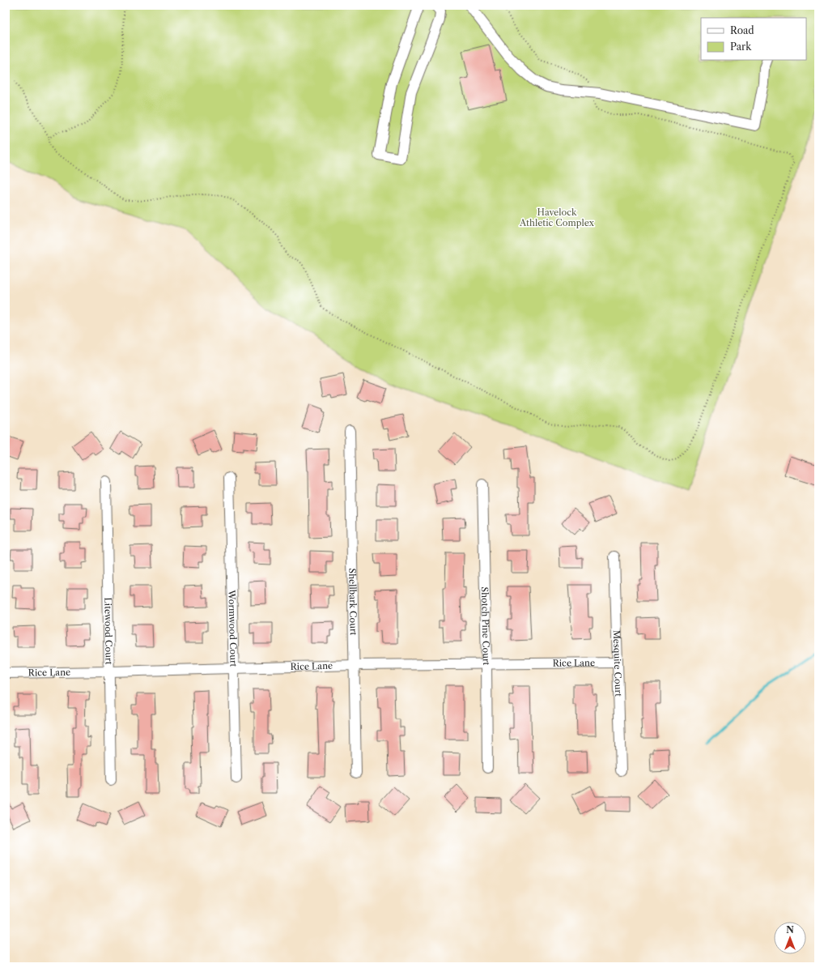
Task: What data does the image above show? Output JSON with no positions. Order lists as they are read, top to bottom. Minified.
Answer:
{"streets":{"street":["Shellbark Court","Shotch Pine Court","Wormwood Court","Litewood Court","Rice Lane","Mesquite Court"]},"crossings":[["Shellbark Court","Rice Lane"],["Shotch Pine Court","Rice Lane"],["Wormwood Court","Rice Lane"],["Litewood Court","Rice Lane"],["Rice Lane","Mesquite Court"]],"parks":["Havelock Athletic Complex"],"legend":["Road","Park"],"north":"top"}
